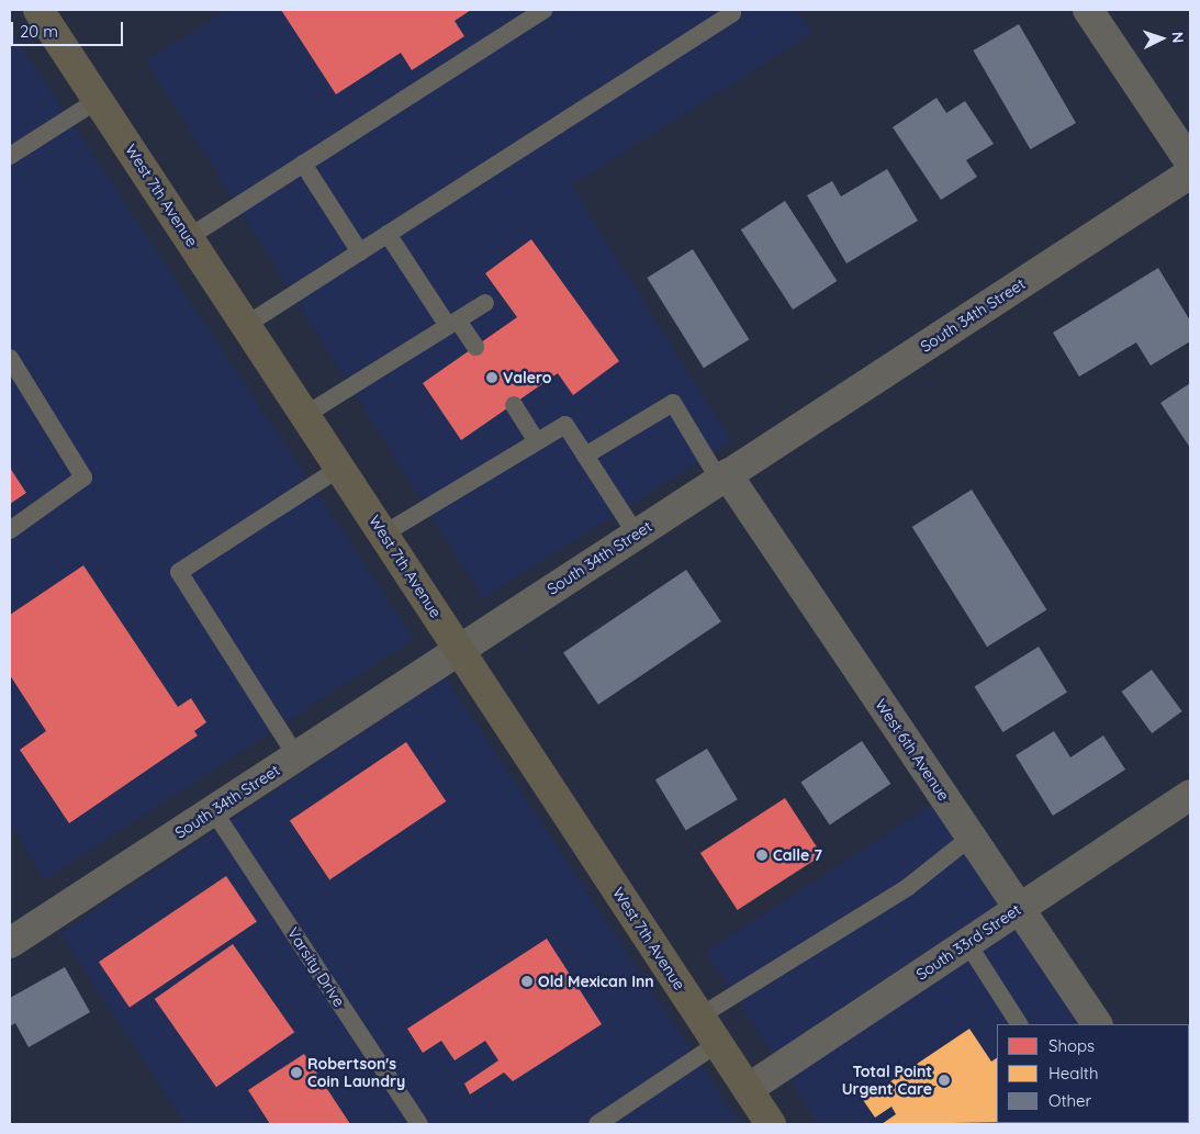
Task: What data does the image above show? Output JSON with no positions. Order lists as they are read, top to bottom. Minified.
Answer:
{"streets":{"main road":["West 7th Avenue"],"street":["South 34th Street","West 6th Avenue","South 33rd Street"],"lane":["Varsity Drive"]},"crossings":[["West 7th Avenue","South 34th Street"],["West 7th Avenue","South 33rd Street"],["South 34th Street","West 6th Avenue"],["South 34th Street","Varsity Drive"],["West 6th Avenue","South 33rd Street"]],"places":["Valero","Calle 7","Old Mexican Inn","Robertson's Coin Laundry","Total Point Urgent Care"],"legend":["Shops","Health","Other"],"scale_bar":"20 m","north":"right"}
